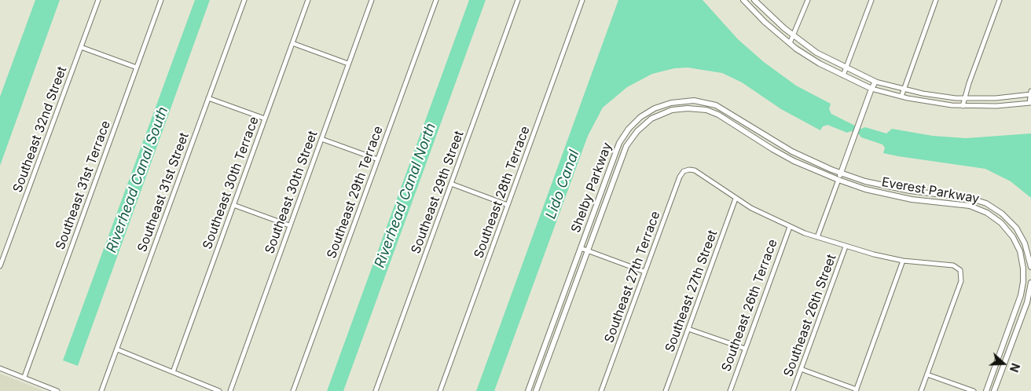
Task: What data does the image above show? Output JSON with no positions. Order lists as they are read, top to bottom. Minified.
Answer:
{"streets":{"street":["Southeast 32nd Street","Southeast 30th Terrace","Southeast 31st Terrace","Shelby Parkway","Everest Parkway","Southeast 31st Street","Southeast 30th Street","Southeast 29th Terrace","Southeast 29th Street","Southeast 28th Terrace","Southeast 27th Terrace","Southeast 27th Street","Southeast 26th Terrace","Southeast 26th Street"]},"crossings":[["Shelby Parkway","Everest Parkway"],["Southeast 27th Terrace","Southeast 27th Street"]],"water":["Riverhead Canal South","Lido Canal","Riverhead Canal North"],"north":"right"}
